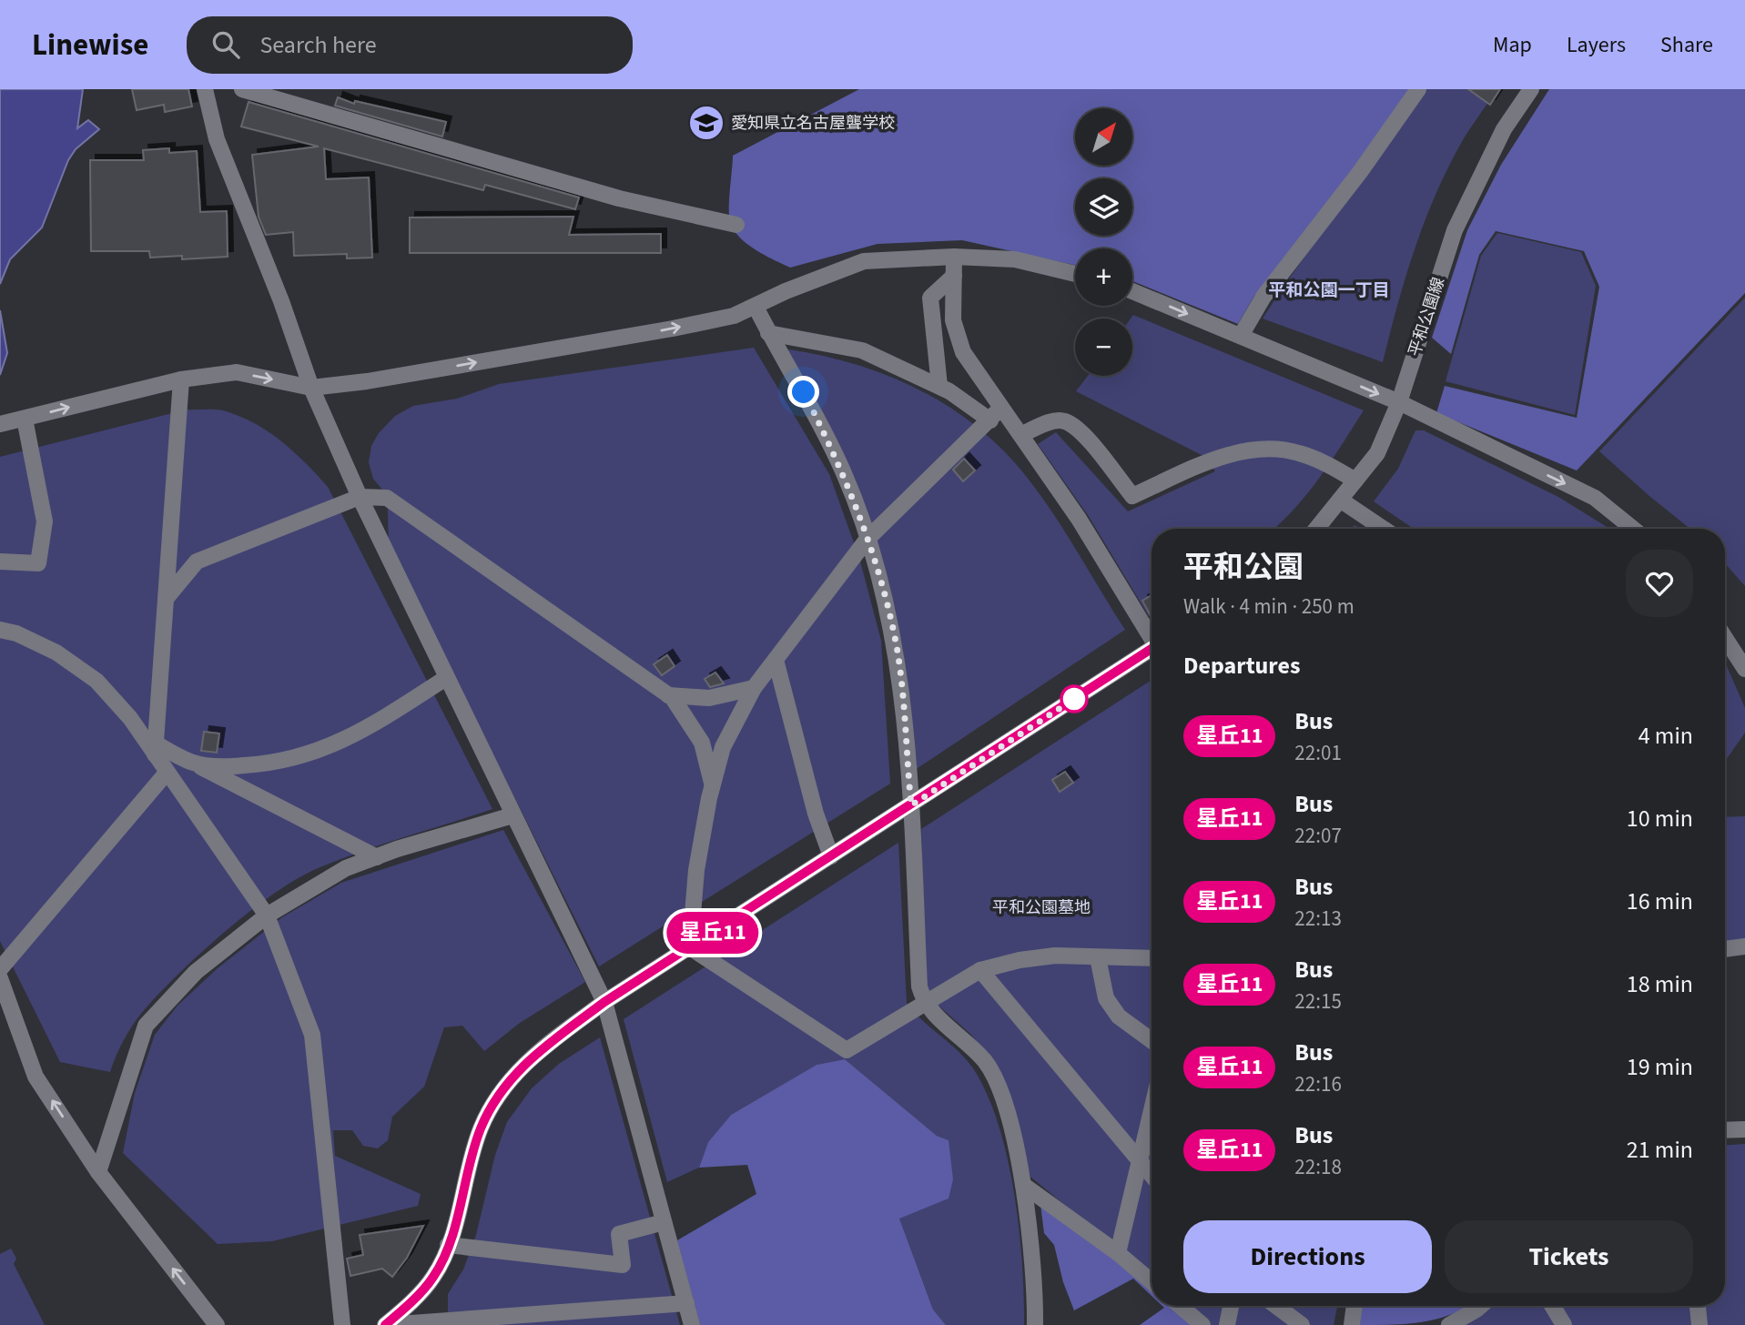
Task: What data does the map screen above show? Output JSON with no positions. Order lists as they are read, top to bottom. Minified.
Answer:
{"streets":{"street":["平和公園線"]},"districts":["平和公園一丁目"],"parks":["平和公園墓地"],"places":{"school or university":["愛知県立名古屋聾学校"]},"lines":["bus line 星丘11"],"north":"top right","page":{"header":"Linewise","search":"Search here","nav":["Map","Layers","Share"],"on_map":"星丘11","map_buttons":["+","−"],"heading":[["平和公園","Walk · 4 min · 250 m"],"Departures"],"list":[{"mark":"星丘11","name":"Bus","note":"22:01","value":"4 min"},{"mark":"星丘11","name":"Bus","note":"22:07","value":"10 min"},{"mark":"星丘11","name":"Bus","note":"22:13","value":"16 min"},{"mark":"星丘11","name":"Bus","note":"22:15","value":"18 min"},{"mark":"星丘11","name":"Bus","note":"22:16","value":"19 min"},{"mark":"星丘11","name":"Bus","note":"22:18","value":"21 min"}],"buttons":["Directions","Tickets"]}}
